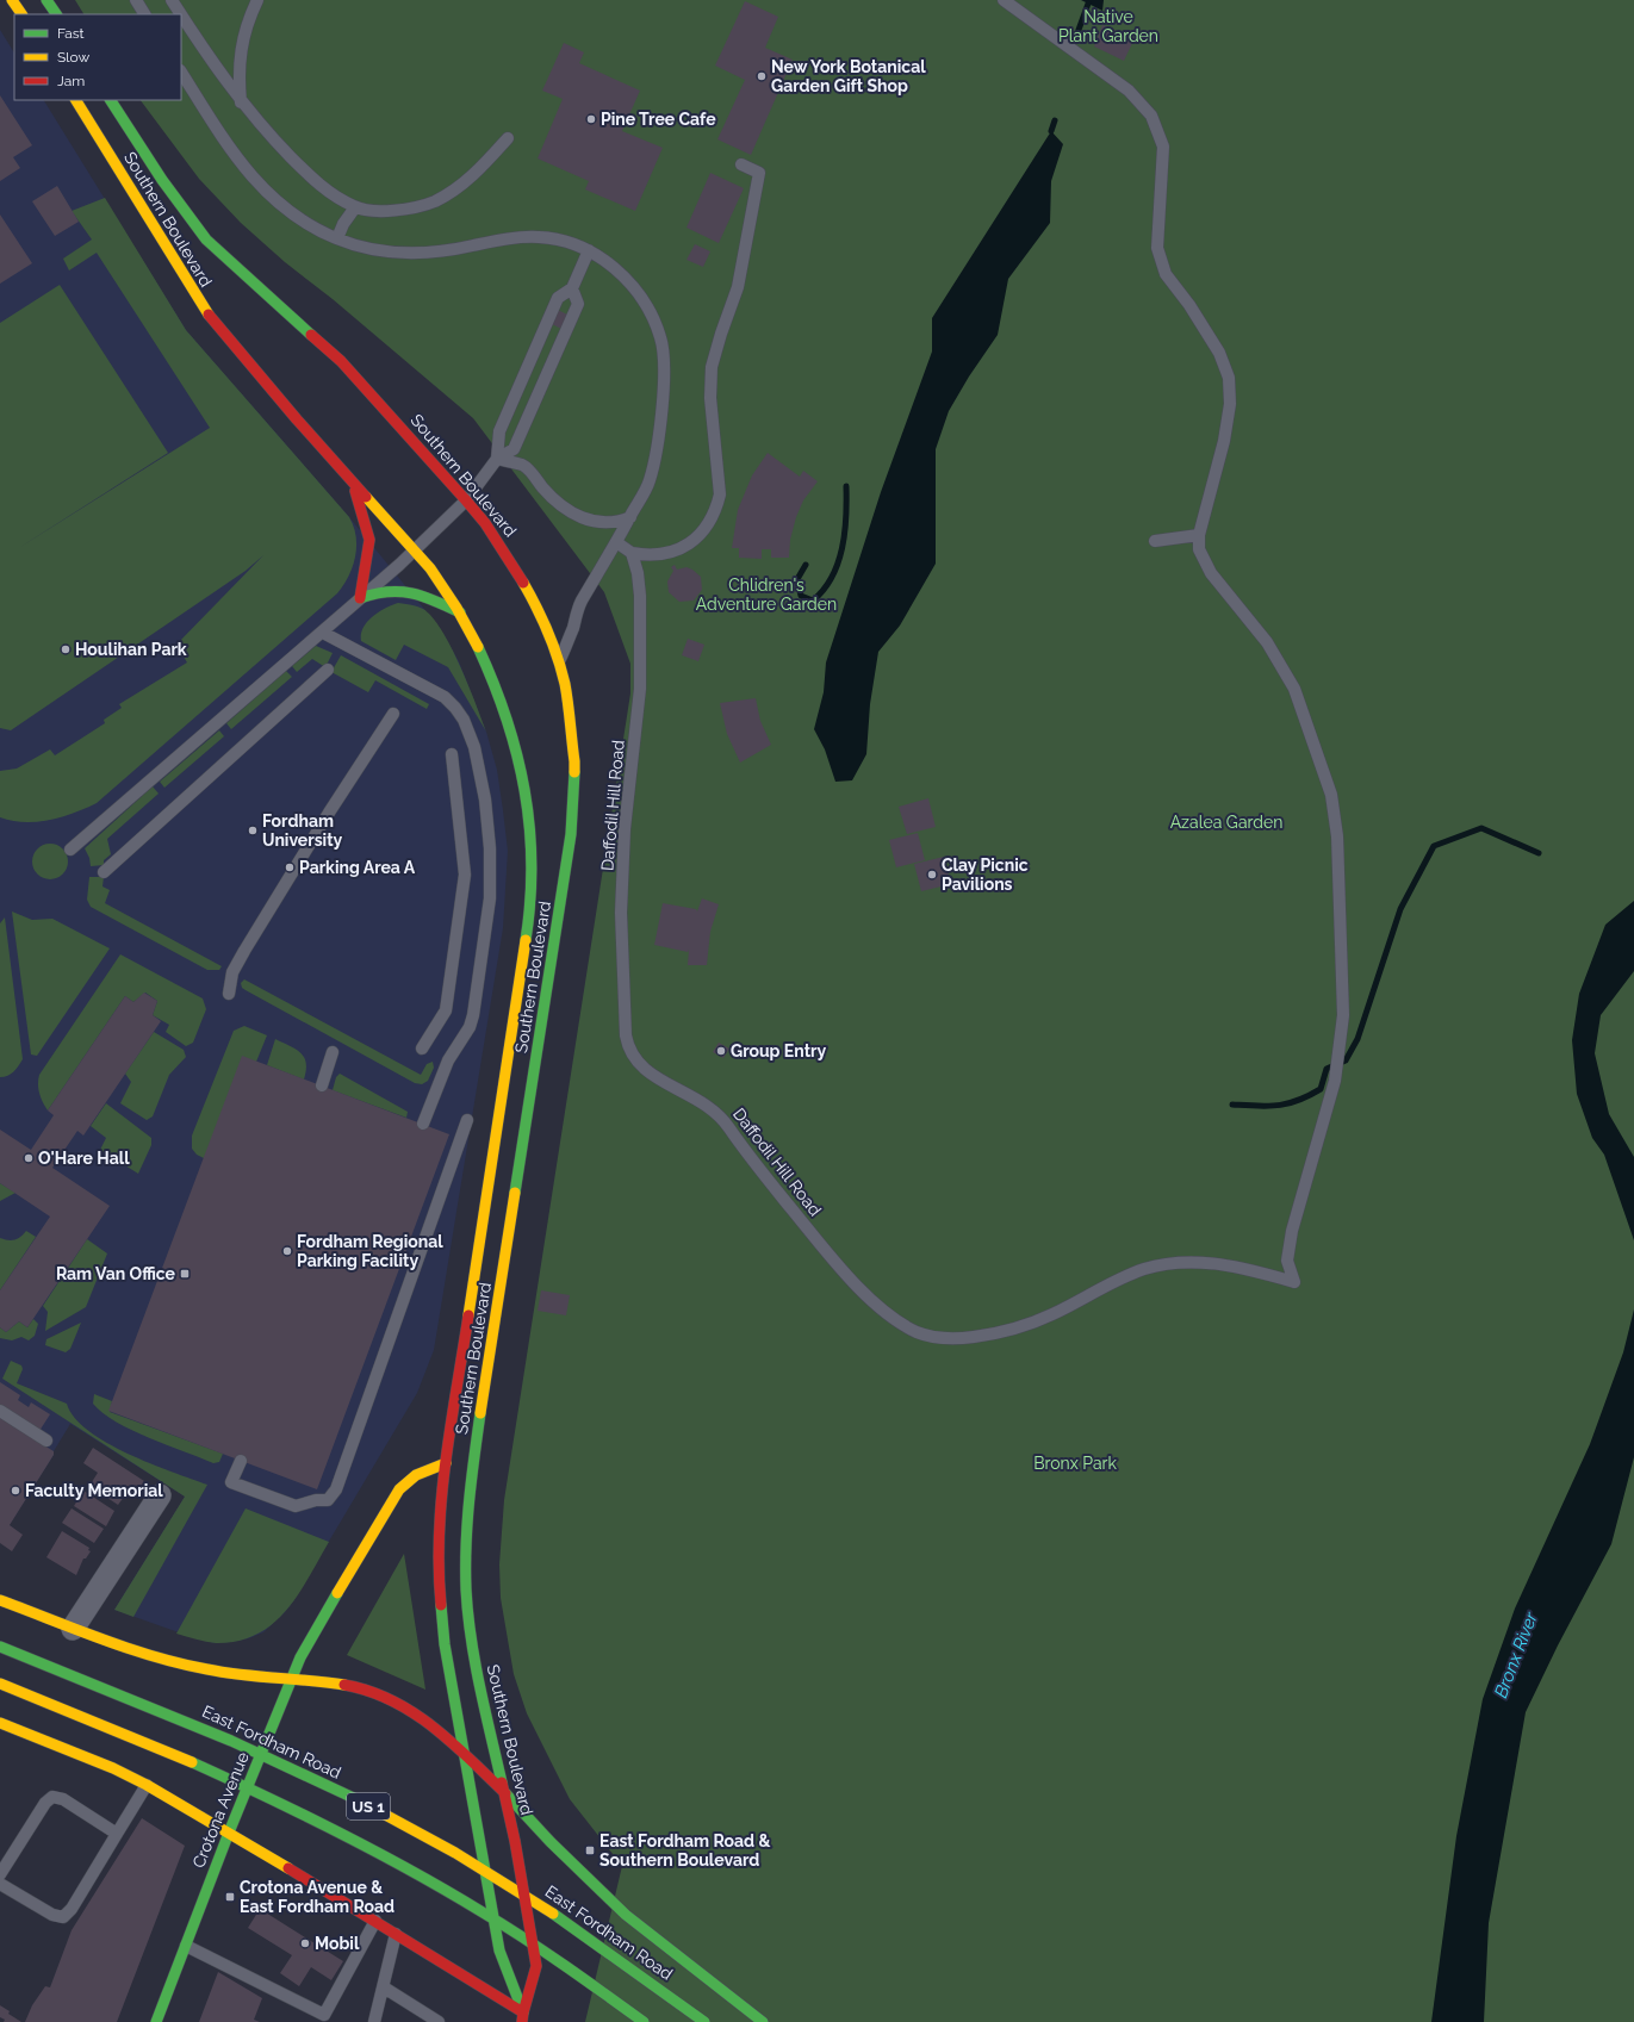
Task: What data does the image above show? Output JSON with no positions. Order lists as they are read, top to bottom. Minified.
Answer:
{"streets":{"main road":["Southern Boulevard","East Fordham Road","US 1","Crotona Avenue"],"lane":["Daffodil Hill Road"]},"crossings":[["Southern Boulevard","Crotona Avenue"]],"water":["Bronx River"],"parks":["Native Plant Garden","Chlidren's Adventure Garden","Azalea Garden","Bronx Park"],"places":{"other":["New York Botanical Garden Gift Shop","Pine Tree Cafe","Houlihan Park","Fordham University","Parking Area A","Clay Picnic Pavilions","Group Entry","O'Hare Hall","Fordham Regional Parking Facility","Faculty Memorial","Mobil"],"transit":["Ram Van Office","East Fordham Road & Southern Boulevard","Crotona Avenue & East Fordham Road"]},"legend":["Fast","Slow","Jam"]}
